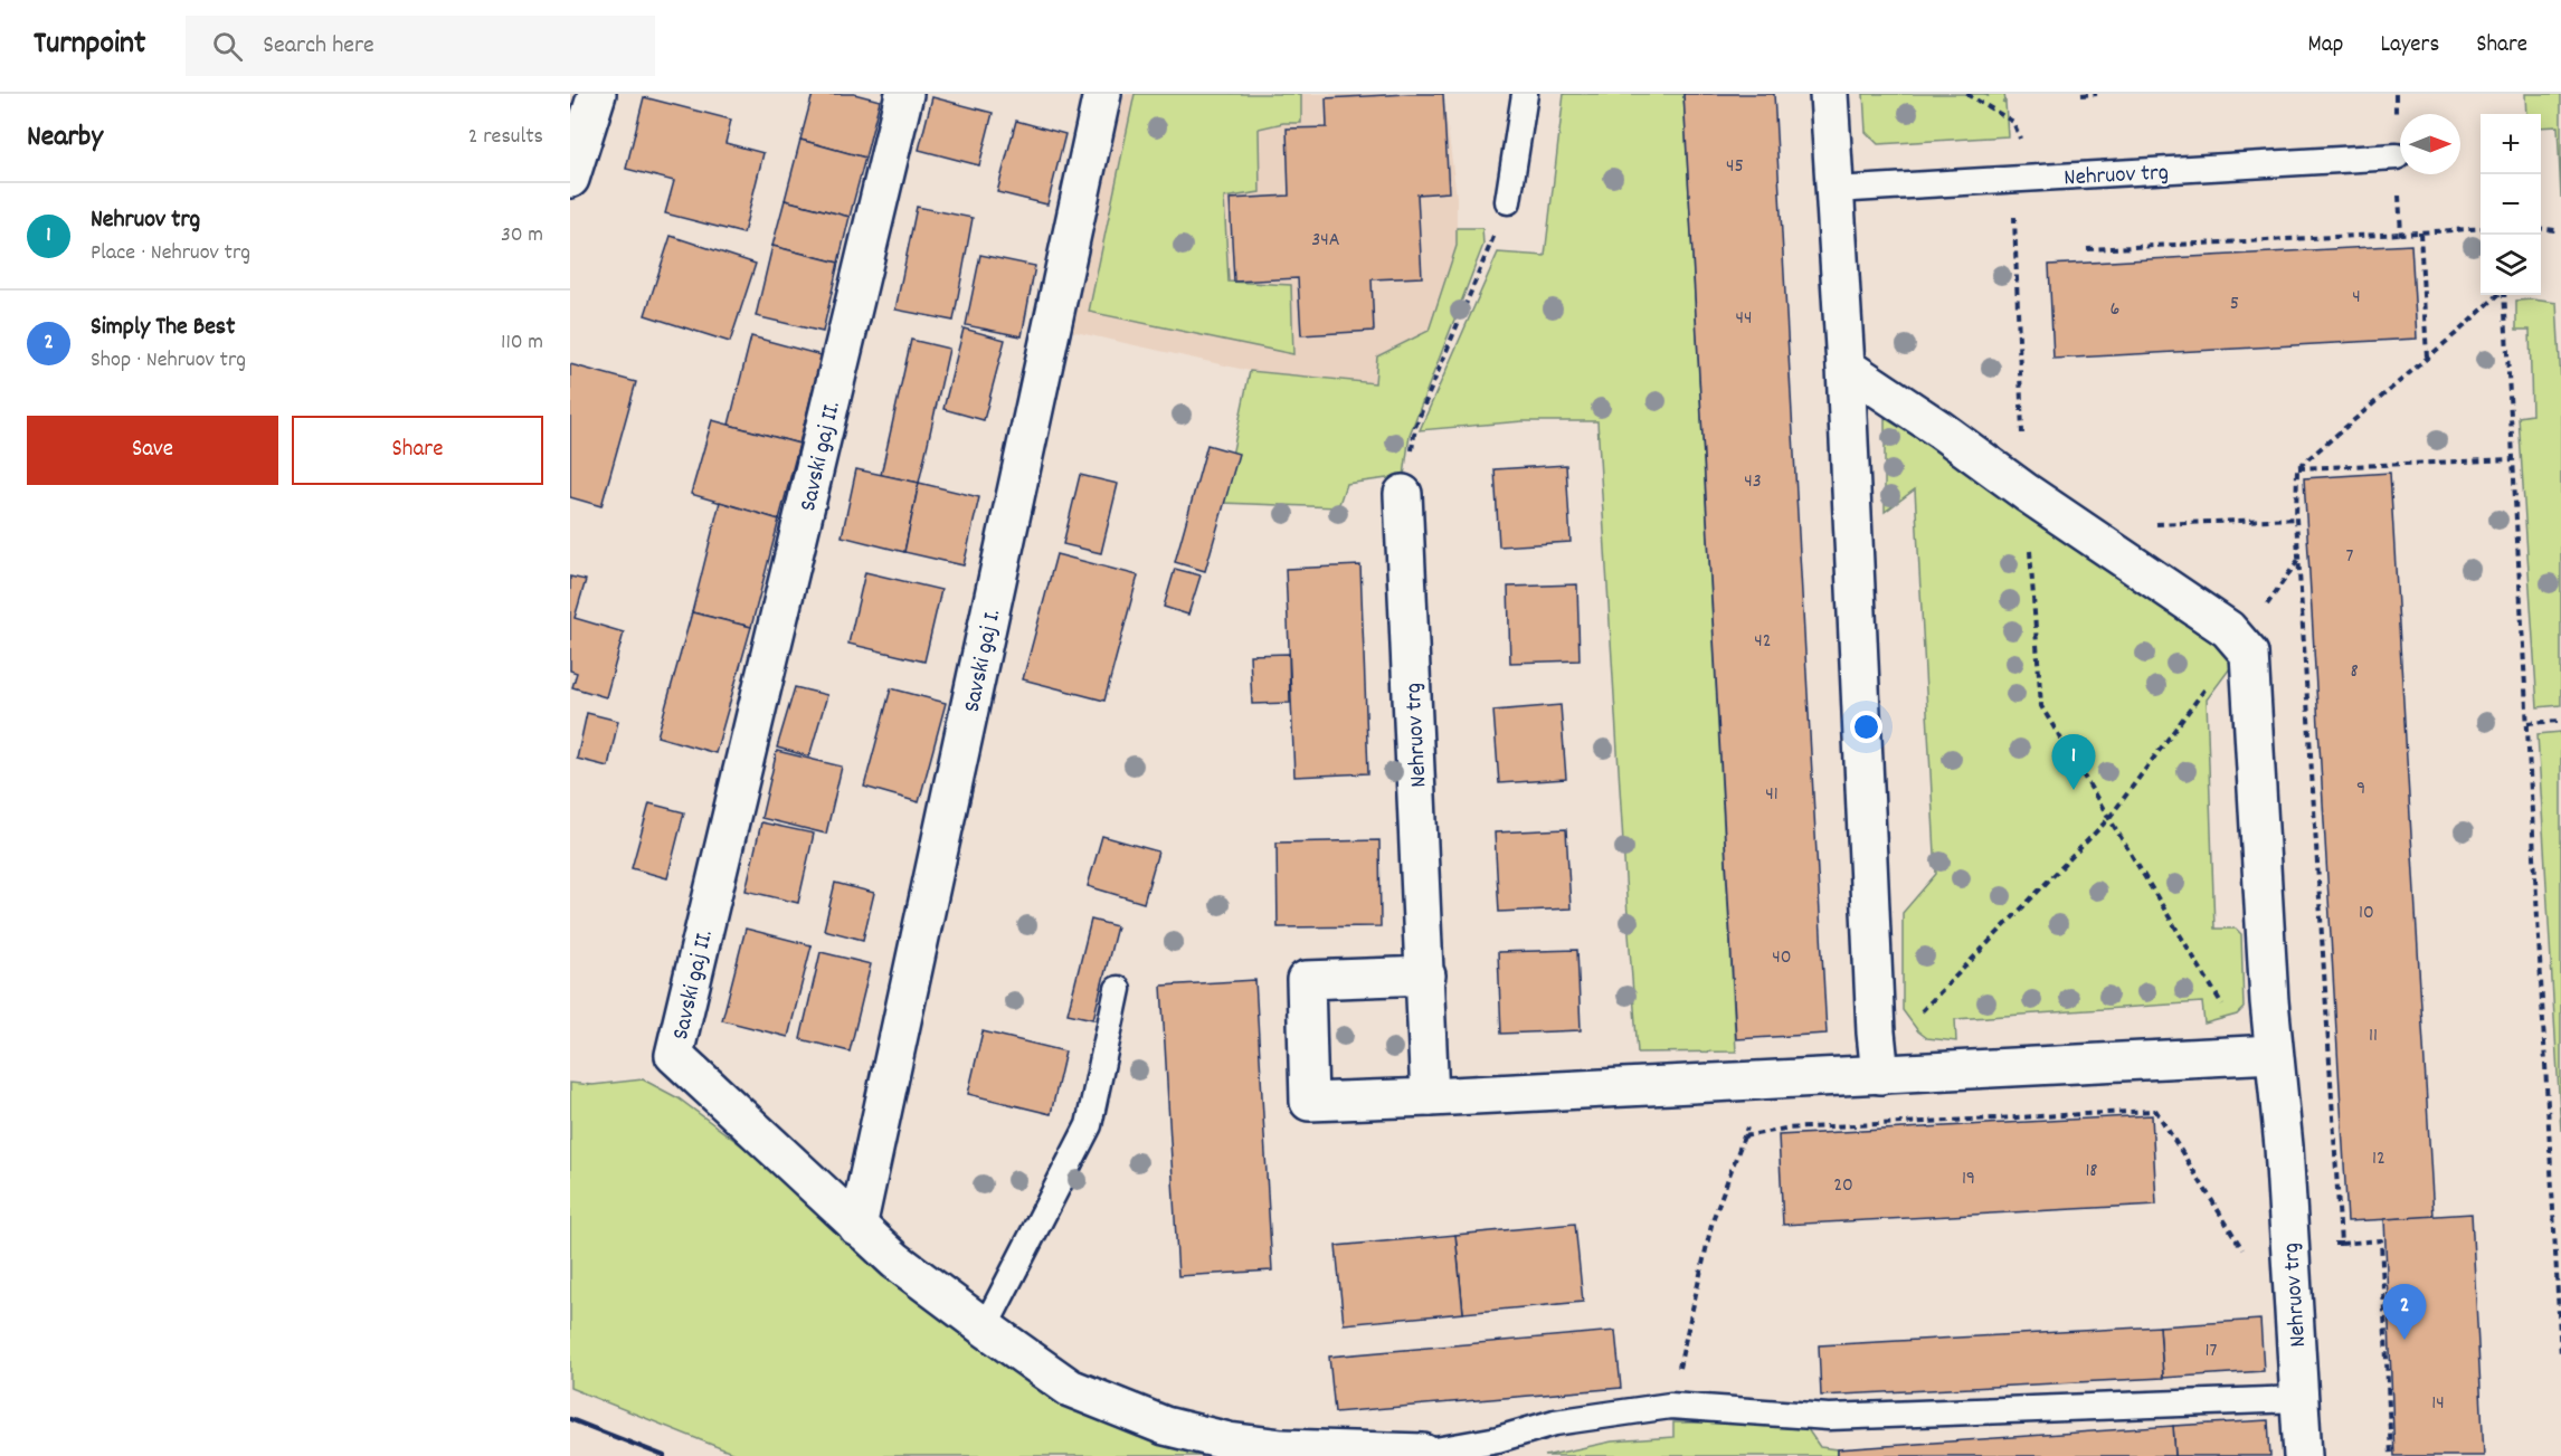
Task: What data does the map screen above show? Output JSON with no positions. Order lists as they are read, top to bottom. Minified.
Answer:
{"streets":{"street":["Nehruov trg","Savski gaj II.","Savski gaj I."]},"crossings":[["Savski gaj II.","Savski gaj I."]],"house_numbers":["45","34A","4","5","6","44","43","7","42","8","9","41","10","40","11","12","18","19","20","17","14"],"north":"right","page":{"header":"Turnpoint","search":"Search here","nav":["Map","Layers","Share"],"heading":["Nearby","2 results"],"map_buttons":["+","−"],"list":[{"mark":"1","name":"Nehruov trg","note":"Place · Nehruov trg","value":"30 m"},{"mark":"2","name":"Simply The Best","note":"Shop · Nehruov trg","value":"110 m"}],"buttons":["Save","Share"],"pins":["1","2"]}}
